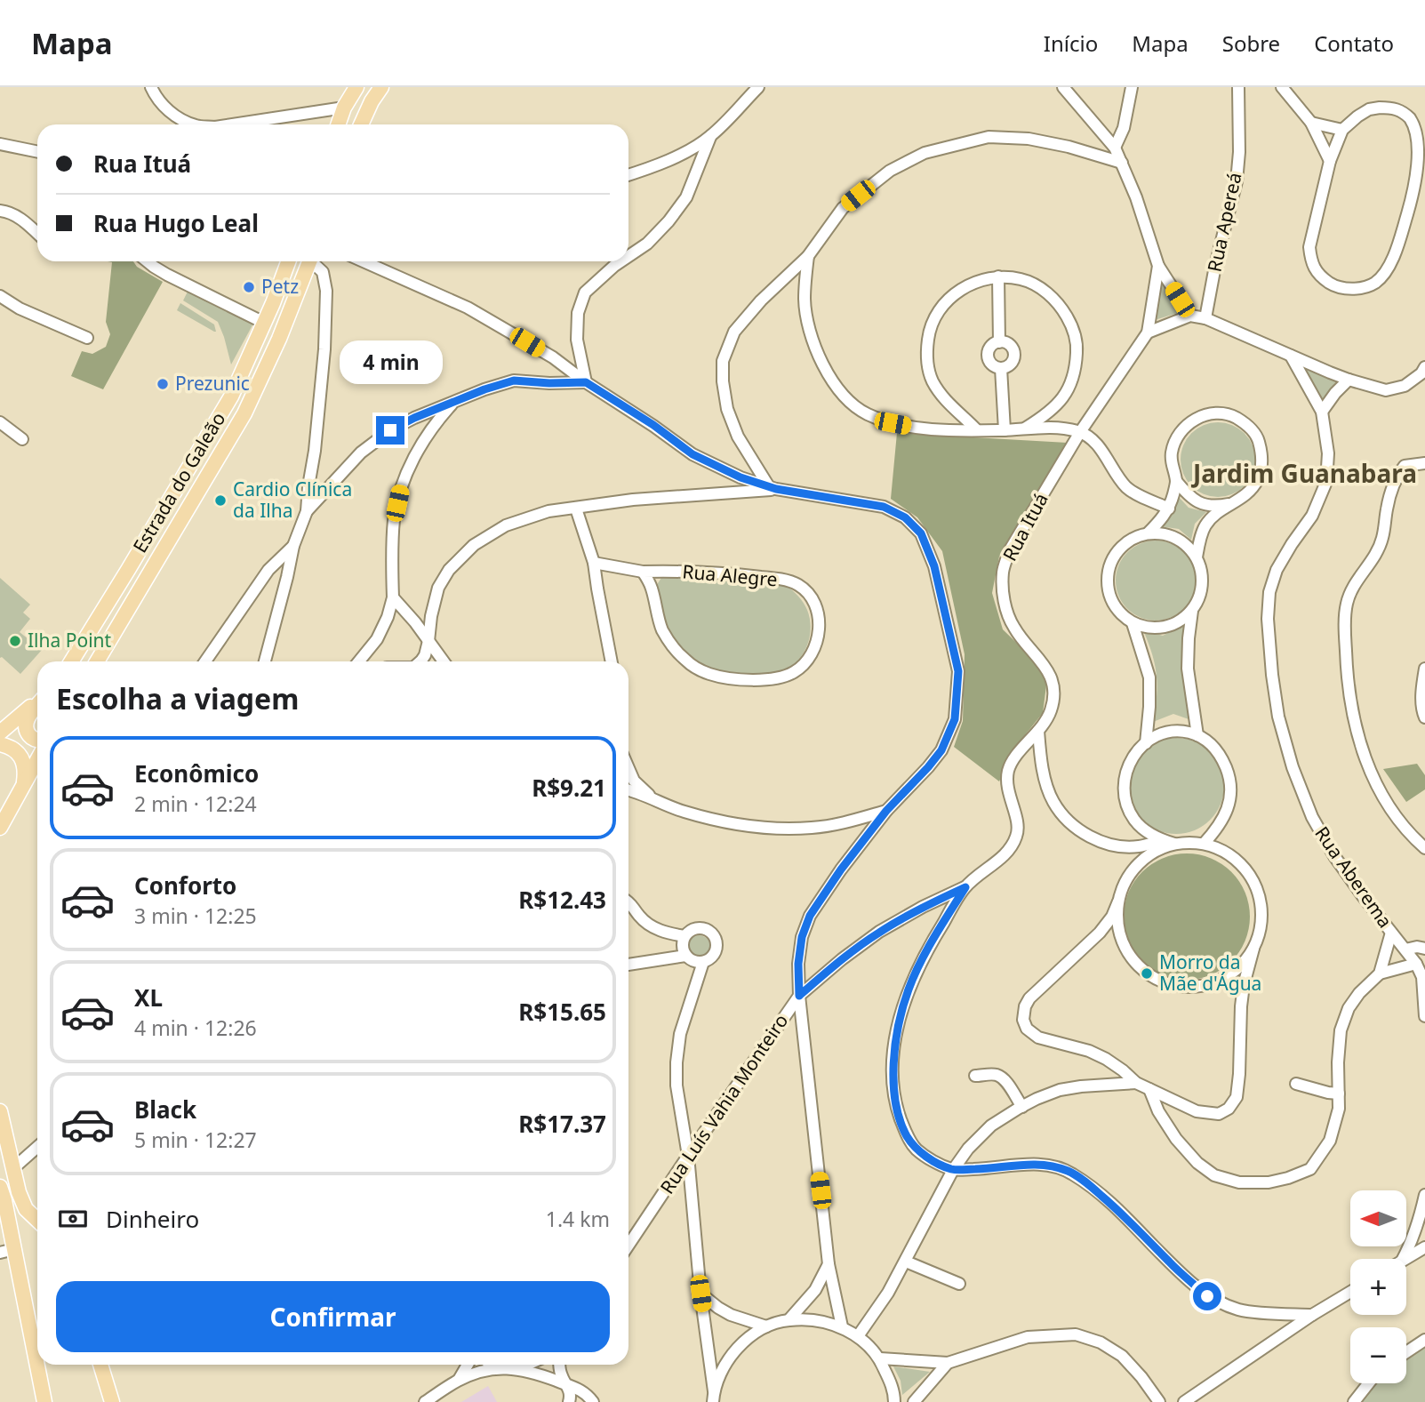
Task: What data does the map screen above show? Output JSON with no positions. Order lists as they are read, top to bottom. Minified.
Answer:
{"streets":{"main road":["Estrada do Galeão"],"street":["Rua Apereá","Rua Ituá","Rua Alegre","Rua Aberema","Rua Luís Vahia Monteiro"]},"crossings":[["Rua Ituá","Rua Luís Vahia Monteiro"]],"districts":["Jardim Guanabara"],"places":["Petz","Prezunic","Cardio Clínica da Ilha","Ilha Point","Morro da Mãe d'Água"],"north":"left","page":{"header":"Mapa","nav":["Início","Mapa","Sobre","Contato"],"banner":["Rua Ituá","Rua Hugo Leal"],"bubble":"4 min","heading":"Escolha a viagem","list":[{"name":"Econômico","note":"2 min · 12:24","value":"R$9.21"},{"name":"Conforto","note":"3 min · 12:25","value":"R$12.43"},{"name":"XL","note":"4 min · 12:26","value":"R$15.65"},{"name":"Black","note":"5 min · 12:27","value":"R$17.37"}],"pay":["Dinheiro","1.4 km"],"map_buttons":["+","−"],"buttons":"Confirmar"}}
